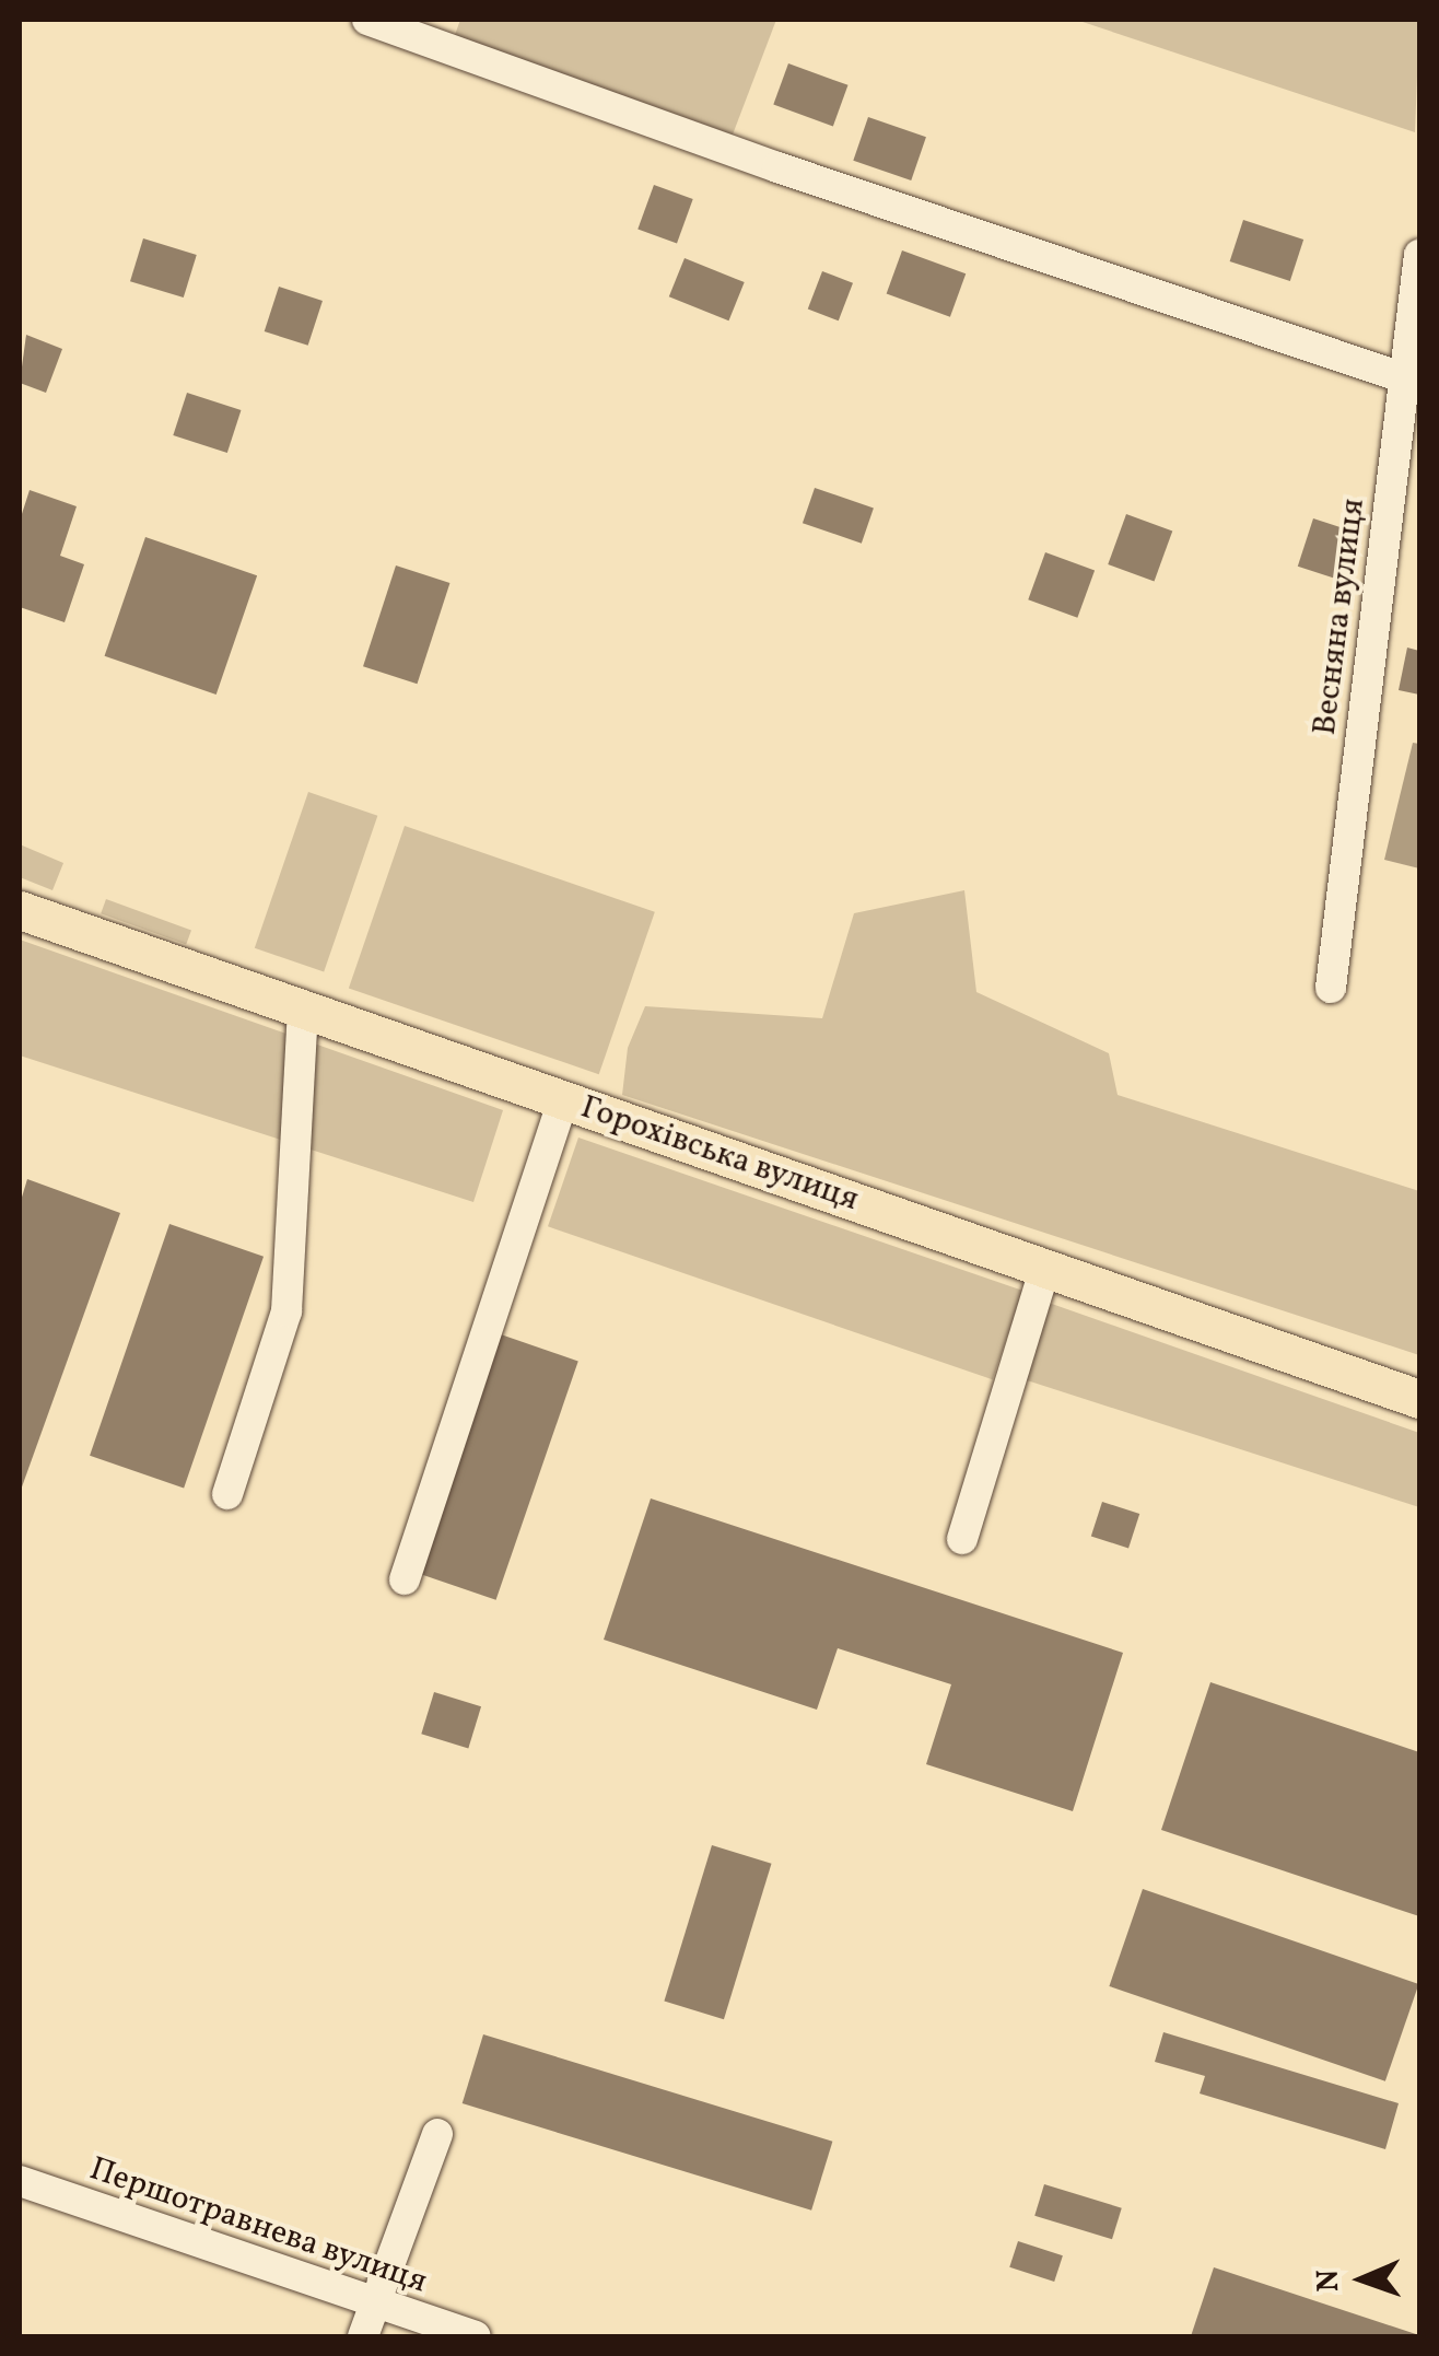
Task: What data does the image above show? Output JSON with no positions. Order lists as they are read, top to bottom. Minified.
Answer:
{"streets":{"main road":["Горохівська вулиця"],"street":["Весняна вулиця","Першотравнева вулиця"]},"north":"left"}
